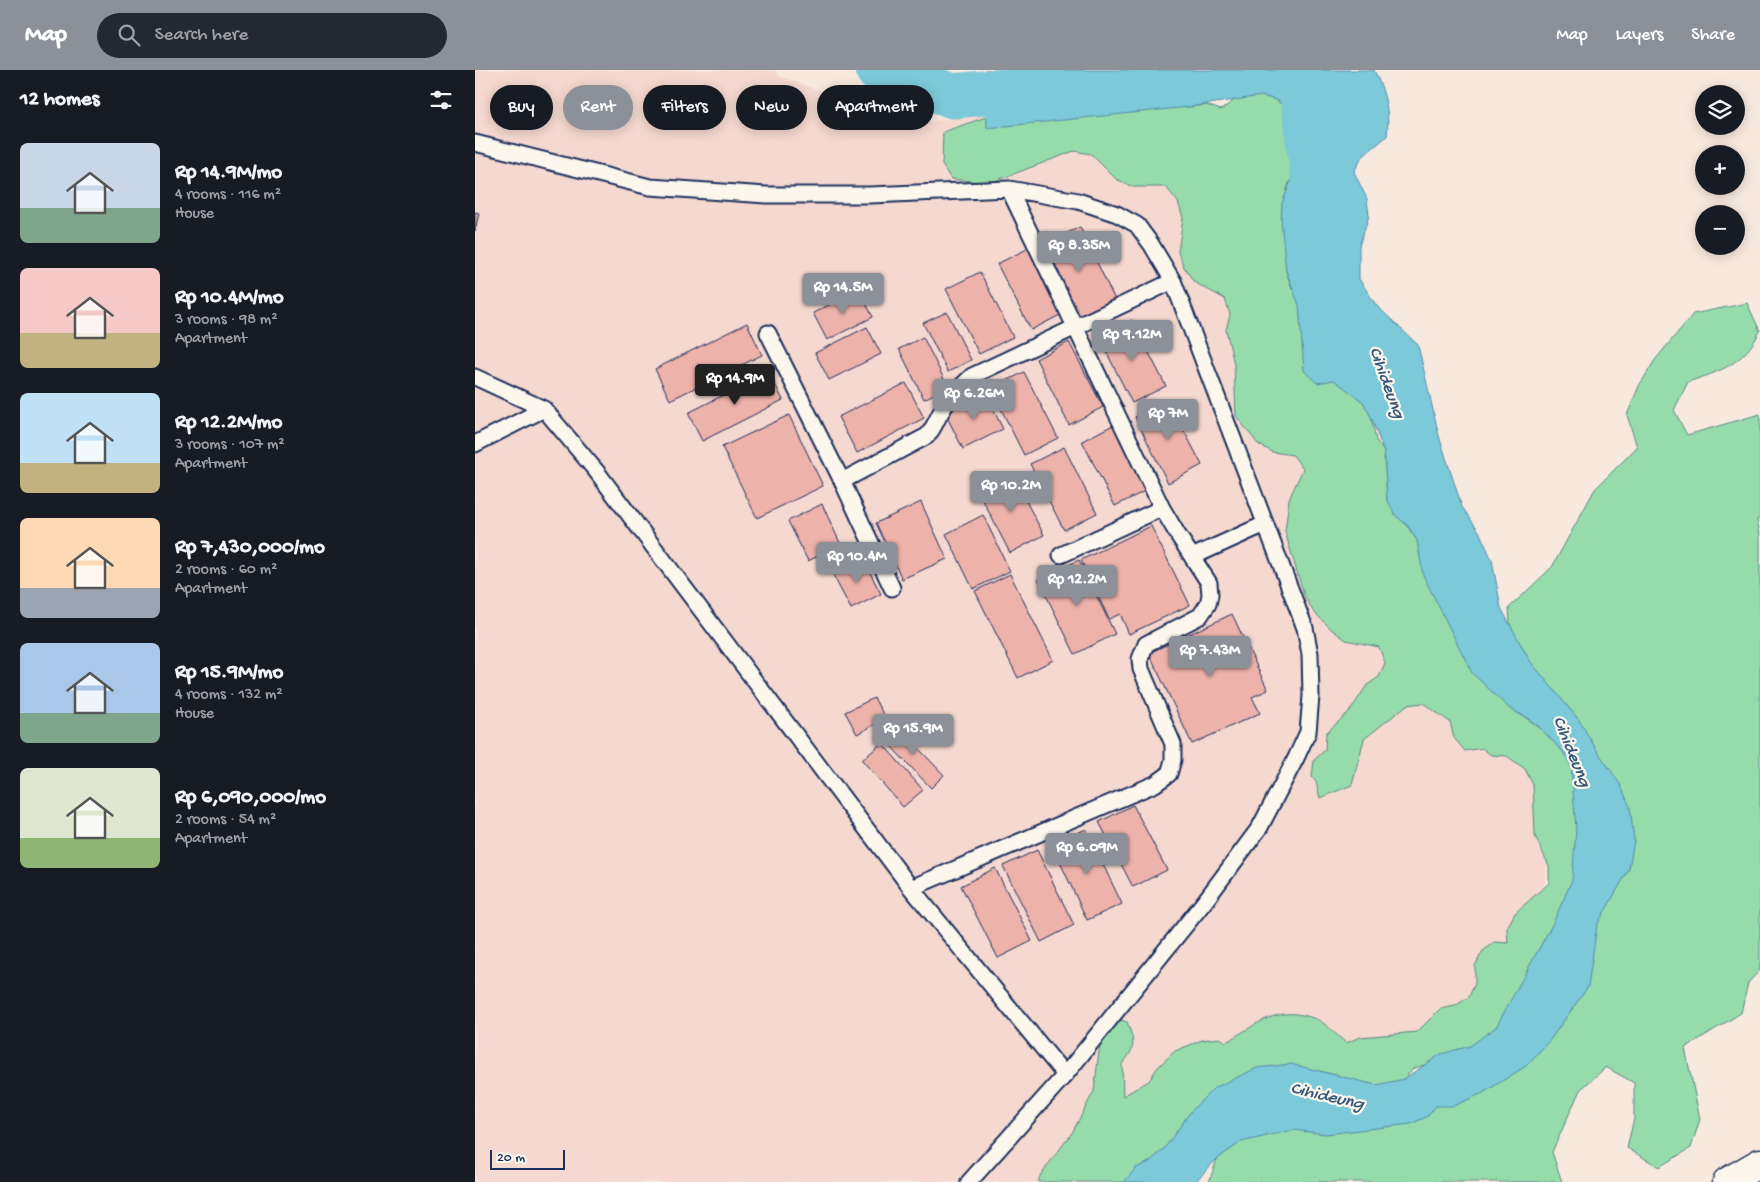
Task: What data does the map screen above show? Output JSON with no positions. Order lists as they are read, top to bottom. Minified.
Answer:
{"water":["Cihideung"],"scale_bar":"20 m","page":{"header":"Map","search":"Search here","nav":["Map","Layers","Share"],"heading":"12 homes","map_buttons":["+","−"],"chip":["Buy","Rent","Filters","New","Apartment"],"list":[{"name":"Rp 14.9M/mo","note":"4 rooms · 116 m² · House"},{"name":"Rp 10.4M/mo","note":"3 rooms · 98 m² · Apartment"},{"name":"Rp 12.2M/mo","note":"3 rooms · 107 m² · Apartment"},{"name":"Rp 7,430,000/mo","note":"2 rooms · 60 m² · Apartment"},{"name":"Rp 15.9M/mo","note":"4 rooms · 132 m² · House"},{"name":"Rp 6,090,000/mo","note":"2 rooms · 54 m² · Apartment"}],"price":["Rp 8.35M","Rp 14.5M","Rp 9.12M","Rp 14.9M","Rp 6.26M","Rp 7M","Rp 10.2M","Rp 10.4M","Rp 12.2M","Rp 7.43M","Rp 15.9M","Rp 6.09M"],"scale":"20 m"}}
